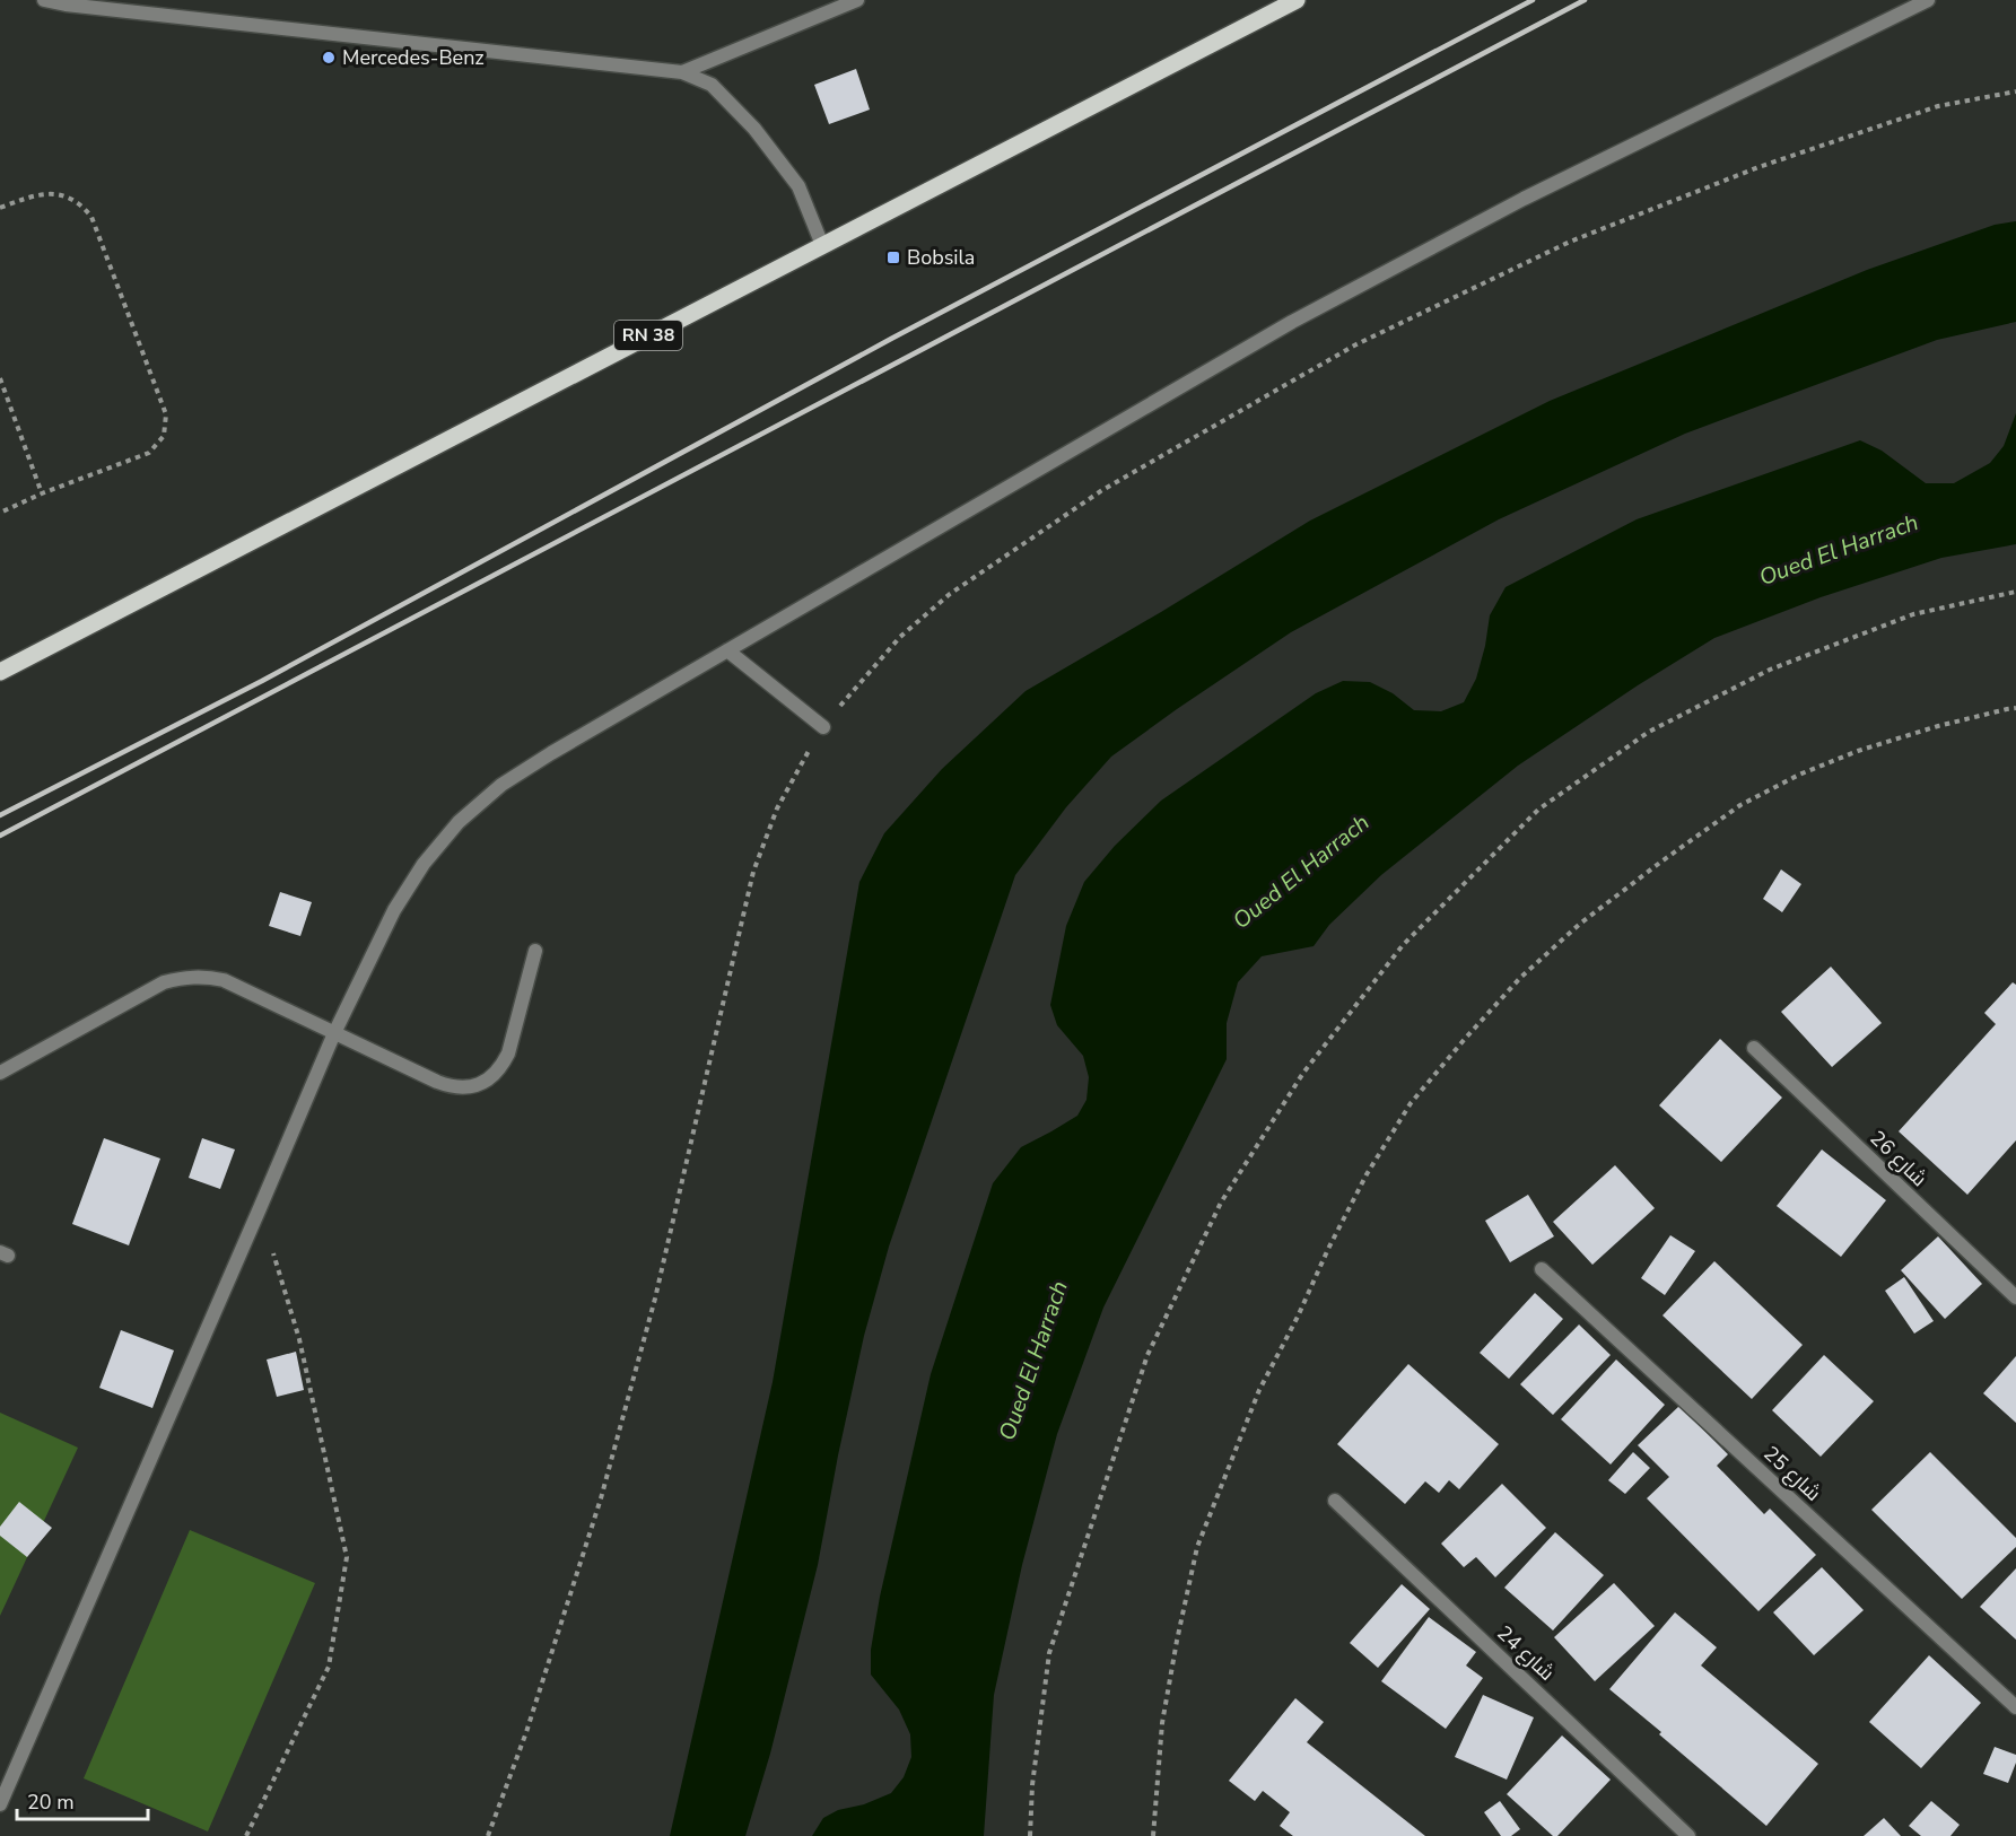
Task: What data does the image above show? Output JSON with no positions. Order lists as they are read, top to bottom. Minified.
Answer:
{"streets":{"main road":["RN 38"],"street":["شارع 26","شارع 25","شارع 24"]},"water":["Oued El Harrach"],"places":{"other":["Mercedes-Benz"],"transit":["Bobsila"]},"scale_bar":"20 m"}
